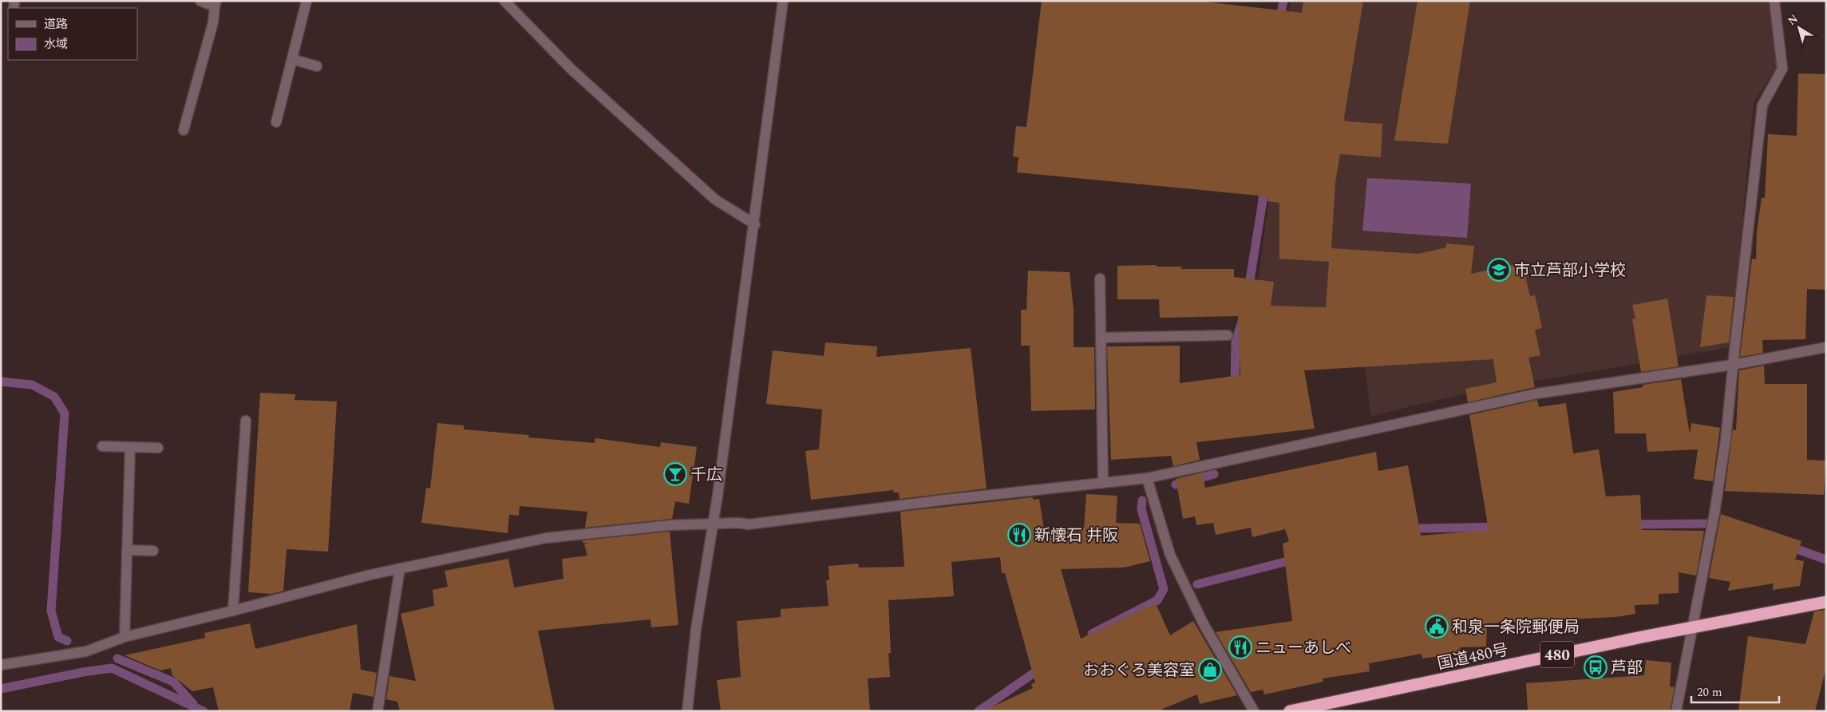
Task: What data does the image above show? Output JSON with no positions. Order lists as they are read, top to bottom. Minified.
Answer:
{"streets":{"highway":["480","国道480号"]},"places":{"school or university":["市立芦部小学校"],"bar":["千広"],"restaurant":["新懐石 井阪","ニューあしべ"],"public building":["和泉一条院郵便局"],"bus stop":["芦部"],"shop":["おおぐろ美容室"]},"legend":["道路","水域"],"scale_bar":"20 m","north":"top left"}
